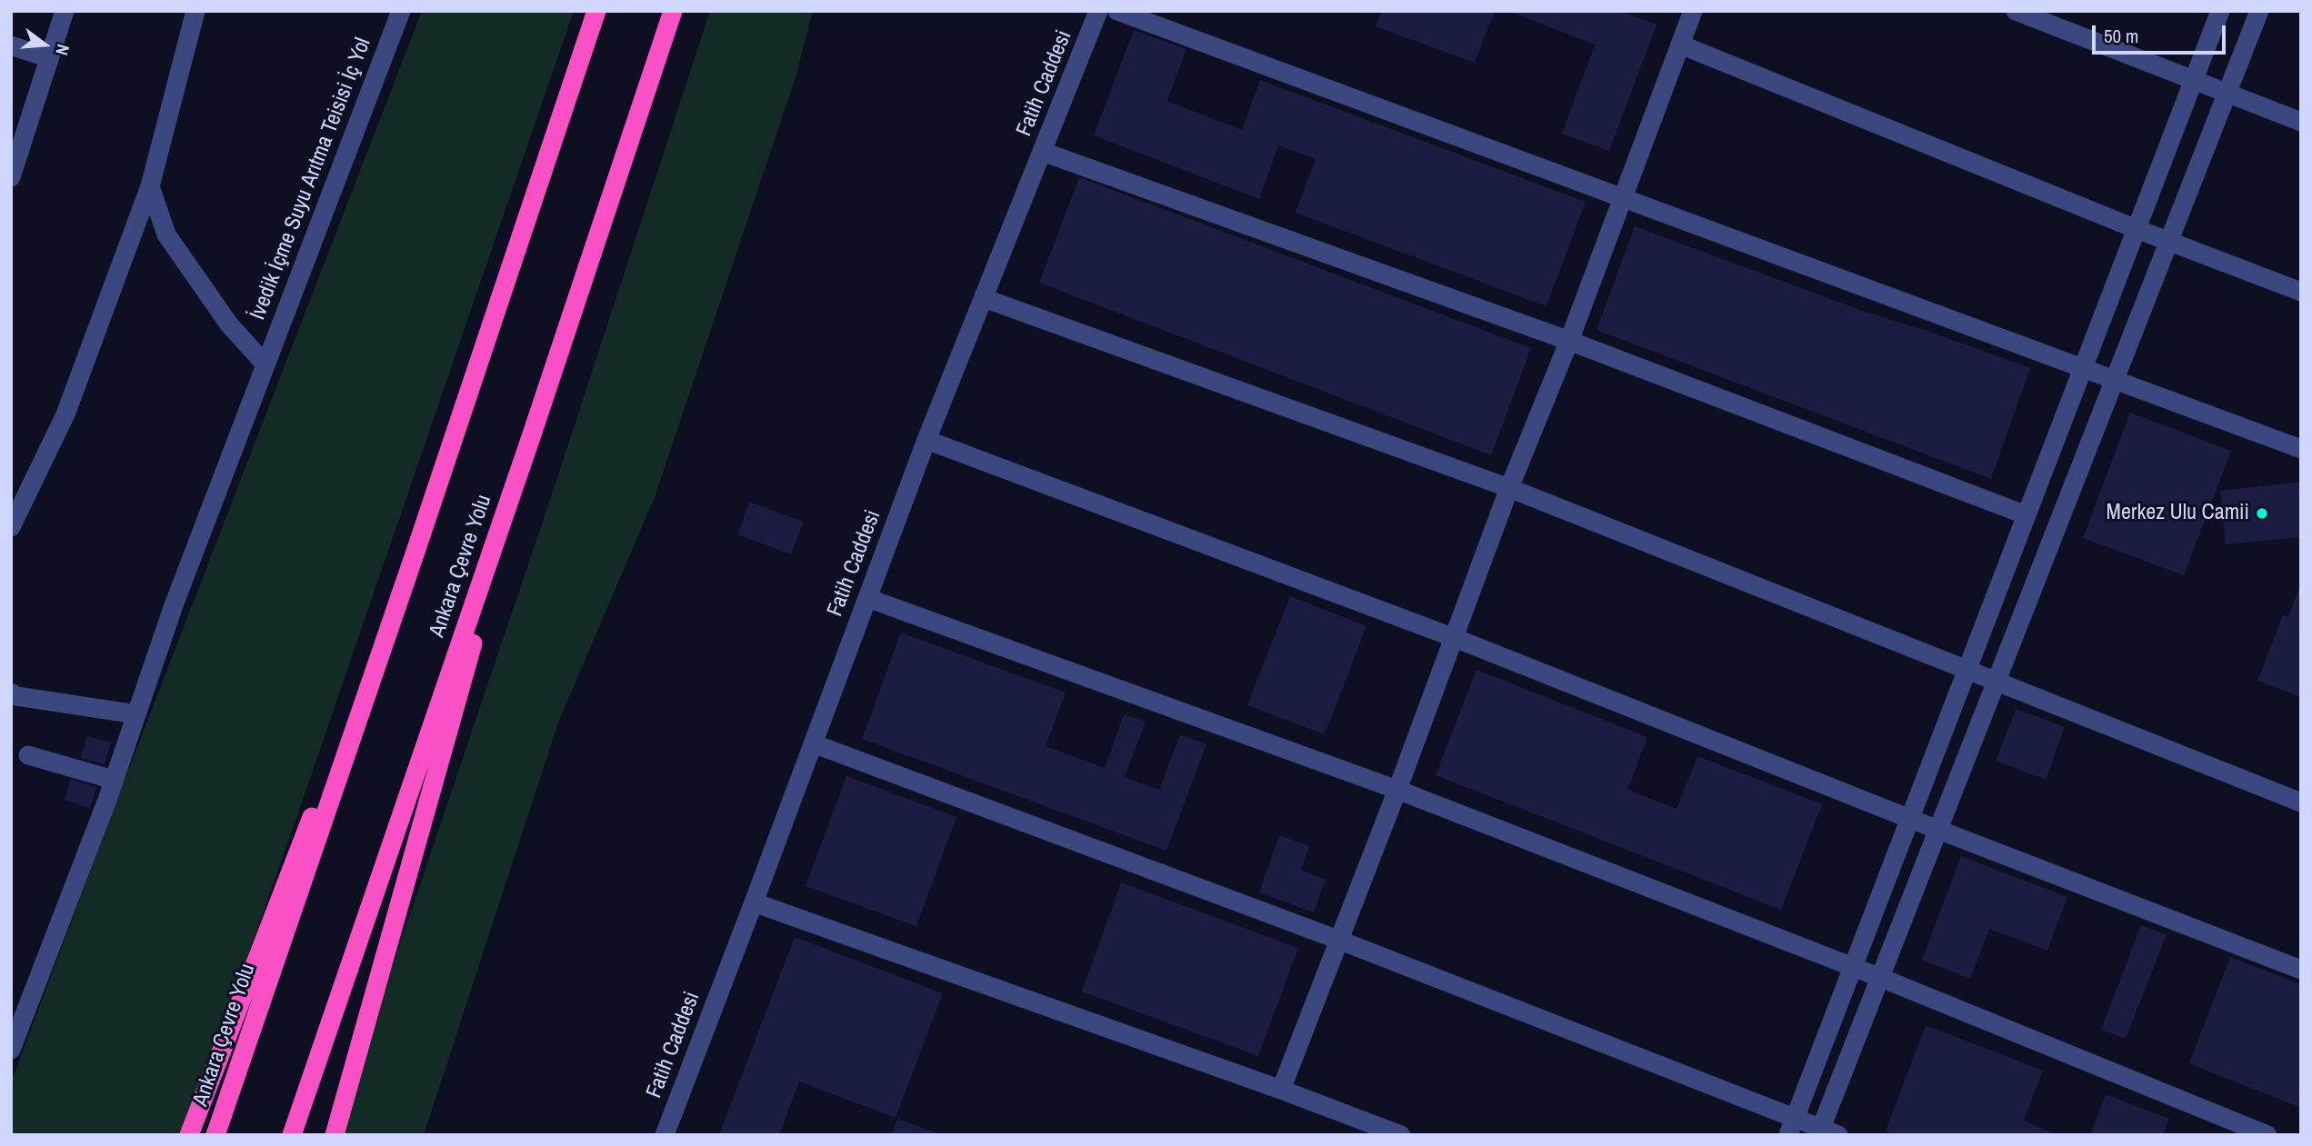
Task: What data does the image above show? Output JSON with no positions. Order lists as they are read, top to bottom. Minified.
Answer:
{"streets":{"highway":["Ankara Çevre Yolu"],"street":["Fatih Caddesi","İvedik İçme Suyu Arıtma Teisisi İç Yol"]},"places":["Merkez Ulu Camii"],"scale_bar":"50 m","north":"right"}
